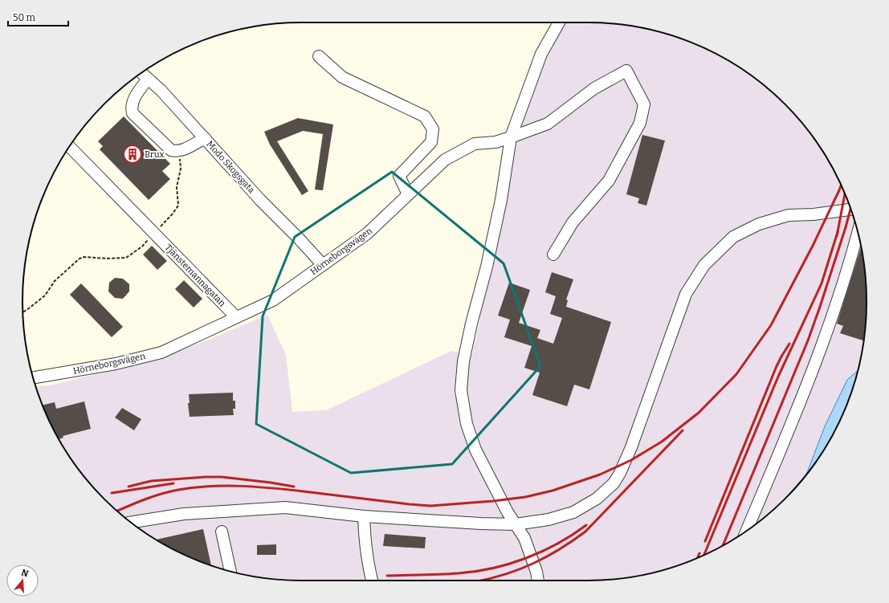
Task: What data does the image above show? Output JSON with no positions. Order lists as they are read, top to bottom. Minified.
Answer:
{"streets":{"street":["Modo Skogsgata","Hörneborgsvägen","Tjänstemannagatan"]},"crossings":[["Modo Skogsgata","Hörneborgsvägen"],["Hörneborgsvägen","Tjänstemannagatan"]],"places":{"building":["Brux"]},"scale_bar":"50 m","north":"top"}
